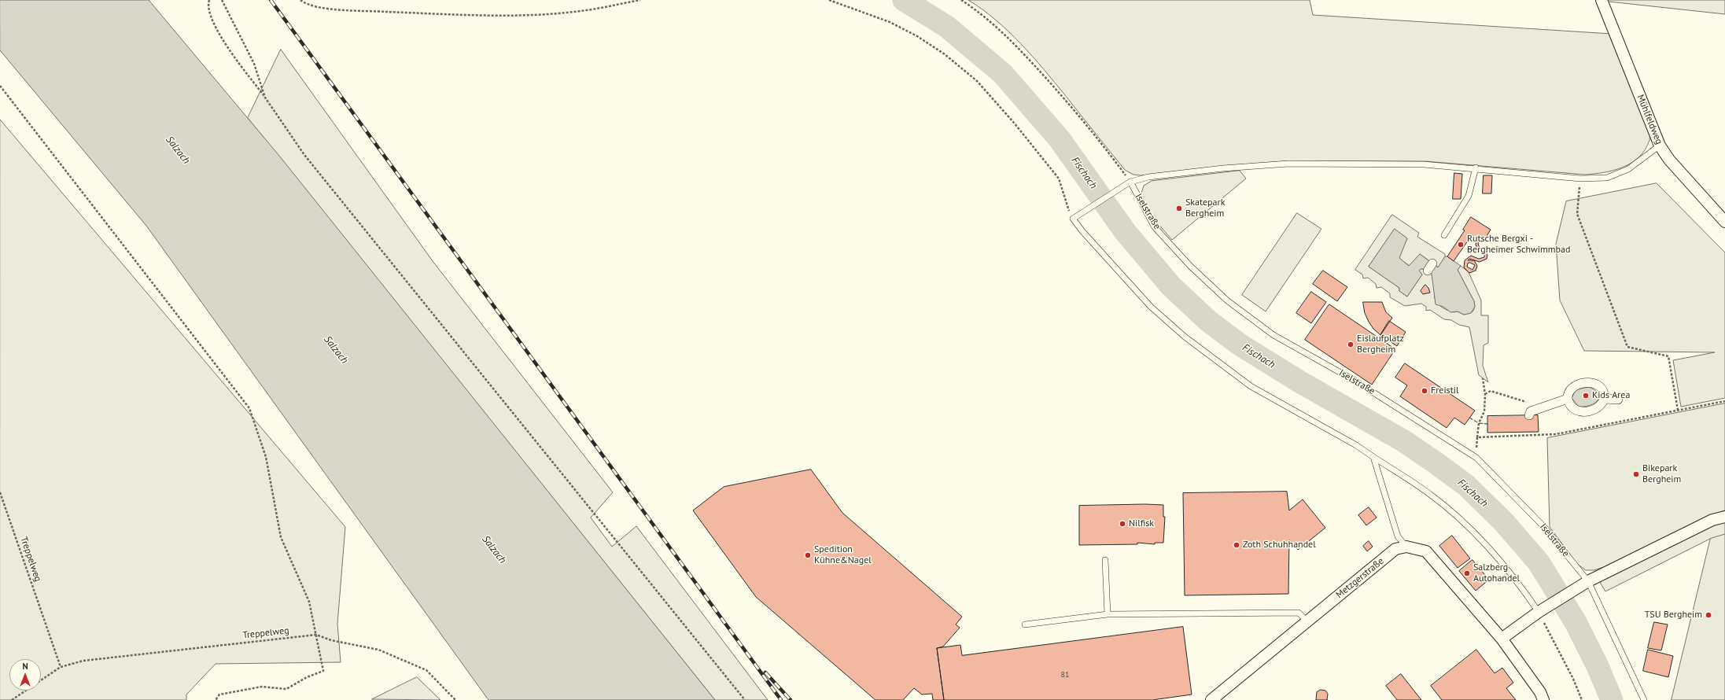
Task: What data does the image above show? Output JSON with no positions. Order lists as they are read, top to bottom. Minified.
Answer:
{"streets":{"street":["Mühlfeldweg","Metzgerstraße"],"lane":["Iselstraße"],"path":["Treppelweg"]},"water":["Salzach","Fischach"],"places":["Skatepark Bergheim","Rutsche Bergxi - Bergheimer Schwimmbad","Eislaufplatz Bergheim","Freistil","Kids Area","Bikepark Bergheim","Nilfisk","Zoth Schuhhandel","Spedition Kühne&Nagel","Salzberg Autohandel","TSU Bergheim"],"house_numbers":["81"],"north":"top"}
